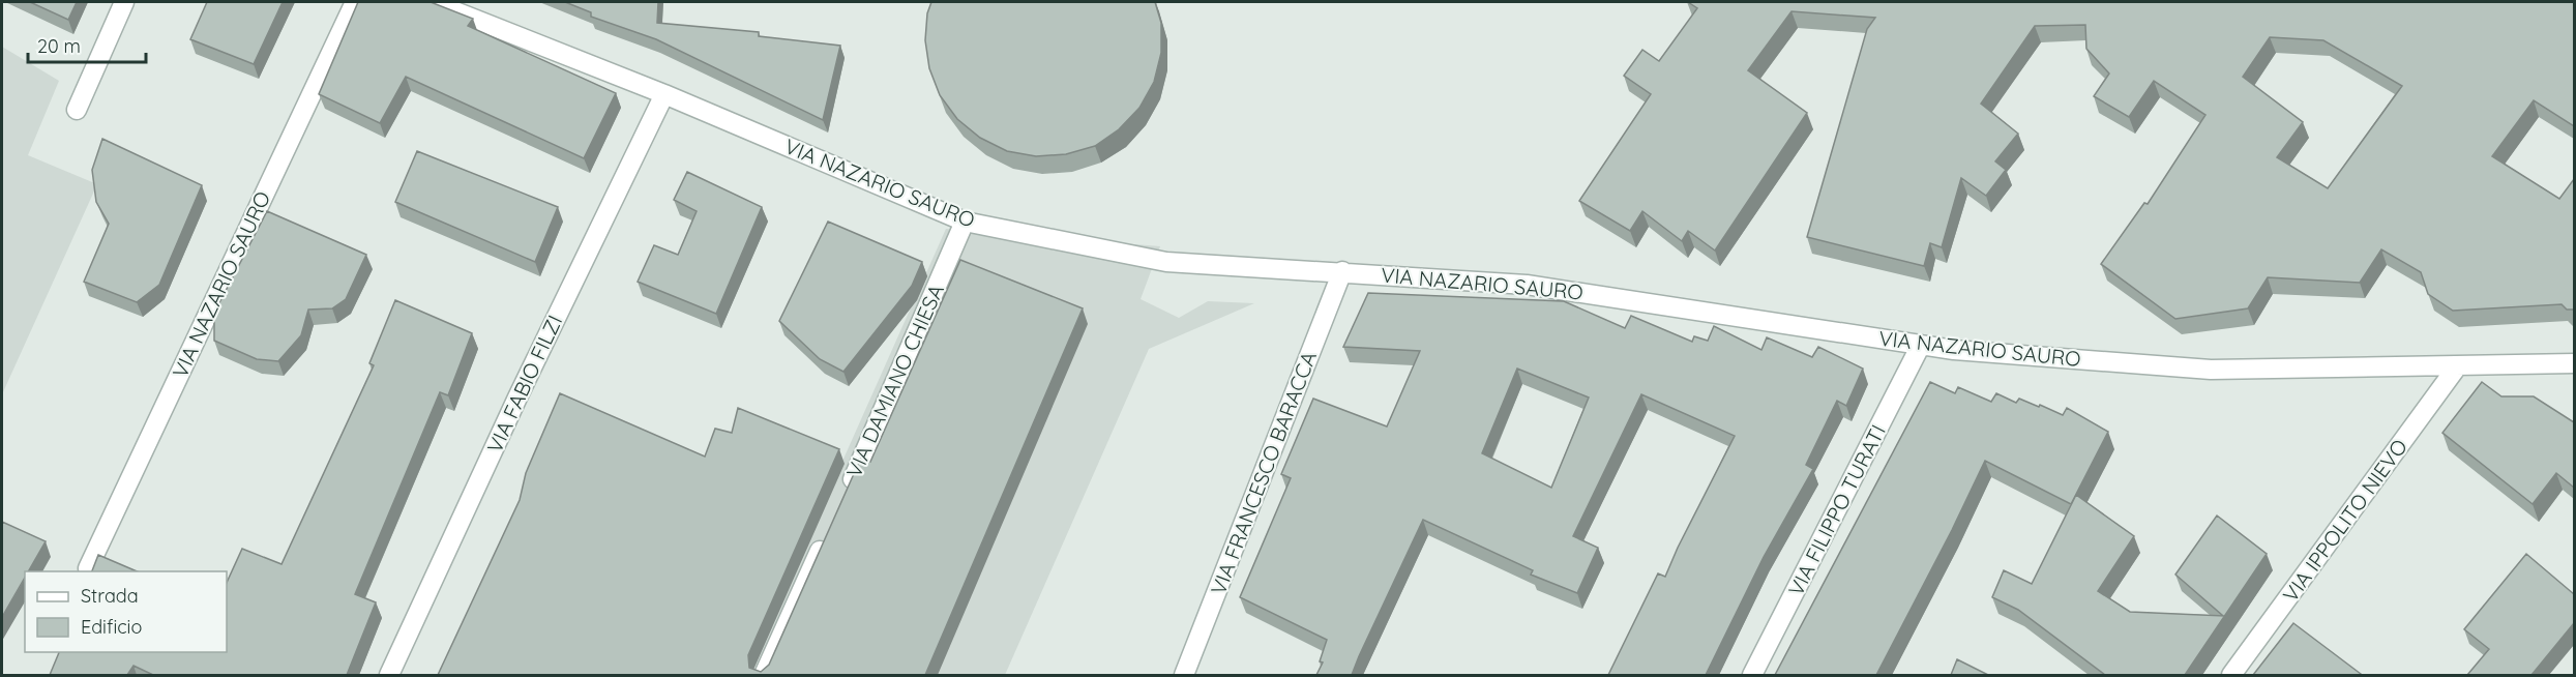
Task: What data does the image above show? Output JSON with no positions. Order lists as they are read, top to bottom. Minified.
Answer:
{"streets":{"street":["VIA NAZARIO SAURO","VIA DAMIANO CHIESA","VIA FABIO FILZI","VIA FRANCESCO BARACCA","VIA FILIPPO TURATI","VIA IPPOLITO NIEVO"]},"crossings":[["VIA NAZARIO SAURO","VIA DAMIANO CHIESA"],["VIA NAZARIO SAURO","VIA FABIO FILZI"],["VIA NAZARIO SAURO","VIA FRANCESCO BARACCA"],["VIA NAZARIO SAURO","VIA FILIPPO TURATI"],["VIA NAZARIO SAURO","VIA IPPOLITO NIEVO"]],"legend":["Strada","Edificio"],"scale_bar":"20 m"}
